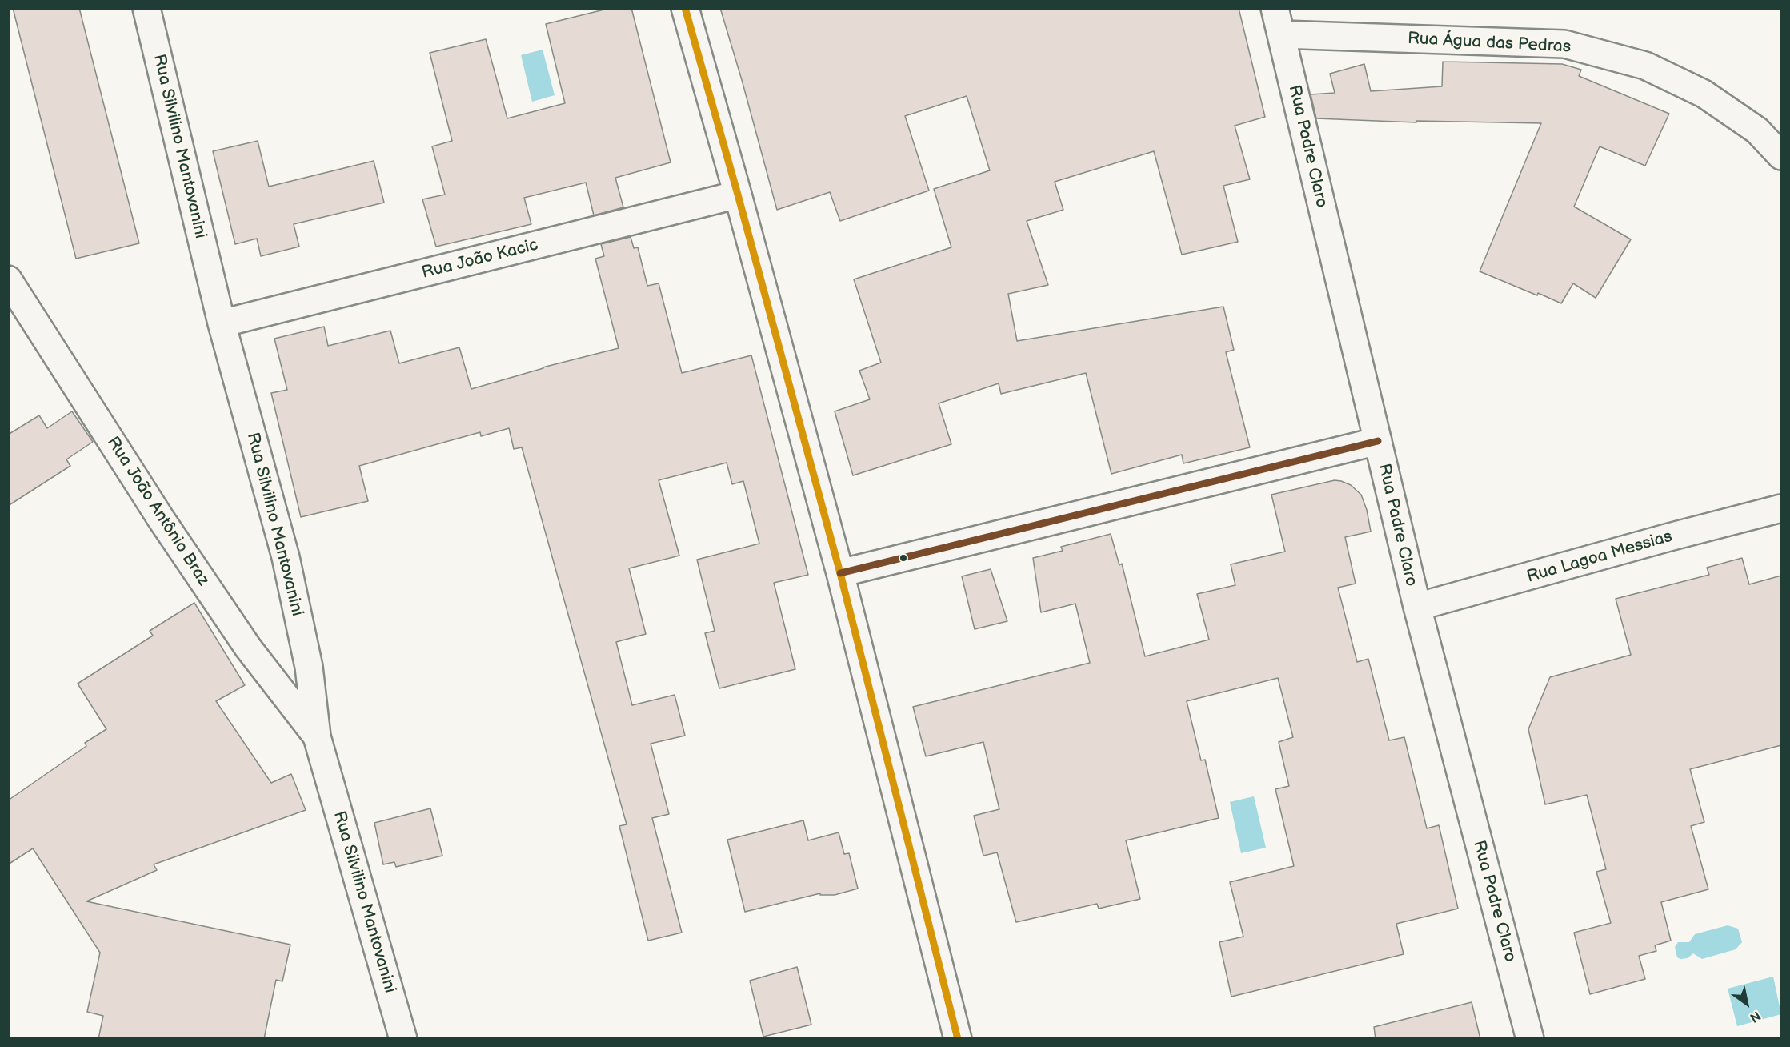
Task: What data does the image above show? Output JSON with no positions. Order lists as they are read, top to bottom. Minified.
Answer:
{"streets":{"street":["Rua Água das Pedras","Rua Silvilino Mantovanini","Rua Padre Claro","Rua João Kacic","Rua João Antônio Braz","Rua Lagoa Messias"]},"crossings":[["Rua Água das Pedras","Rua Padre Claro"],["Rua Silvilino Mantovanini","Rua João Kacic"],["Rua Silvilino Mantovanini","Rua João Antônio Braz"],["Rua Padre Claro","Rua Lagoa Messias"]],"north":"bottom right"}
